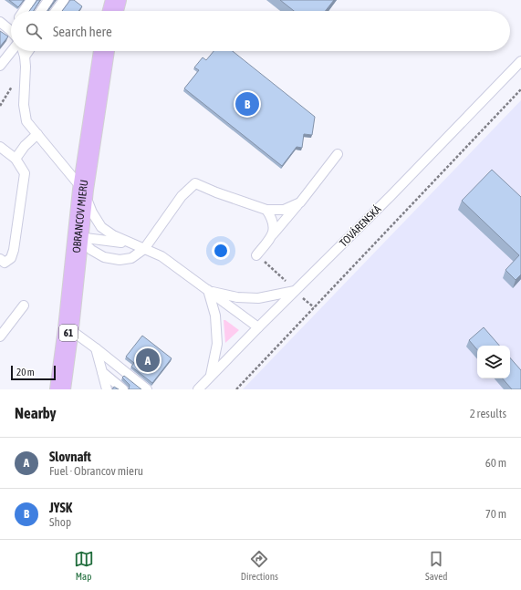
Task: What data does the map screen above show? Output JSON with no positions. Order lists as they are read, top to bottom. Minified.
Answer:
{"streets":{"main road":["OBRANCOV MIERU","61"],"lane":["TOVÁRENSKÁ"]},"scale_bar":"20 m","page":{"search":"Search here","pins":["B","A"],"scale":"20 m","heading":["Nearby","2 results"],"list":[{"mark":"A","name":"Slovnaft","note":"Fuel · Obrancov mieru","value":"60 m"},{"mark":"B","name":"JYSK","note":"Shop","value":"70 m"}],"nav":["Map","Directions","Saved"]}}
